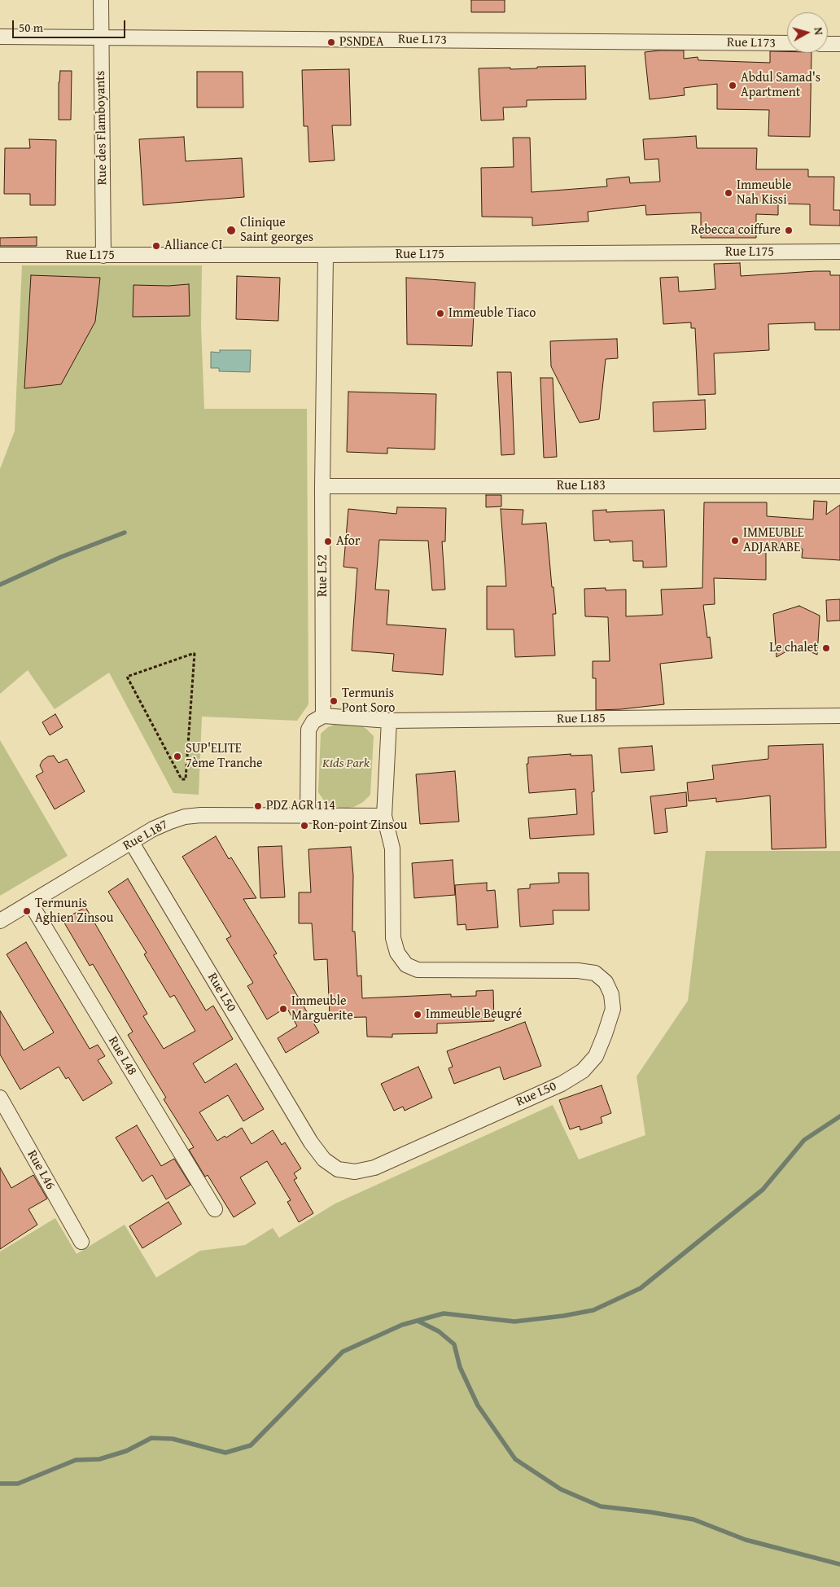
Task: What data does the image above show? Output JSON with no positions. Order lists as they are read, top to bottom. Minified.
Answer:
{"streets":{"street":["Rue L173","Rue des Flamboyants","Rue L175","Rue L183","Rue L52","Rue L185","Rue L187","Rue L50","Rue L48","Rue L46"]},"crossings":[["Rue L173","Rue des Flamboyants"],["Rue des Flamboyants","Rue L175"],["Rue L175","Rue L52"],["Rue L183","Rue L52"],["Rue L52","Rue L185"],["Rue L185","Rue L50"],["Rue L187","Rue L50"],["Rue L187","Rue L48"]],"parks":["Kids Park"],"places":["PSNDEA","Abdul Samad's Apartment","Immeuble Nah Kissi","Clinique Saint georges","Rebecca coiffure","Alliance CI","Immeuble Tiaco","IMMEUBLE ADJARABE","Afor","Le chalet","Termunis Pont Soro","SUP'ELITE 7ème Tranche","PDZ AGR 114","Ron-point Zinsou","Termunis Aghien Zinsou","Immeuble Marguerite","Immeuble Beugré"],"scale_bar":"50 m","north":"right"}
